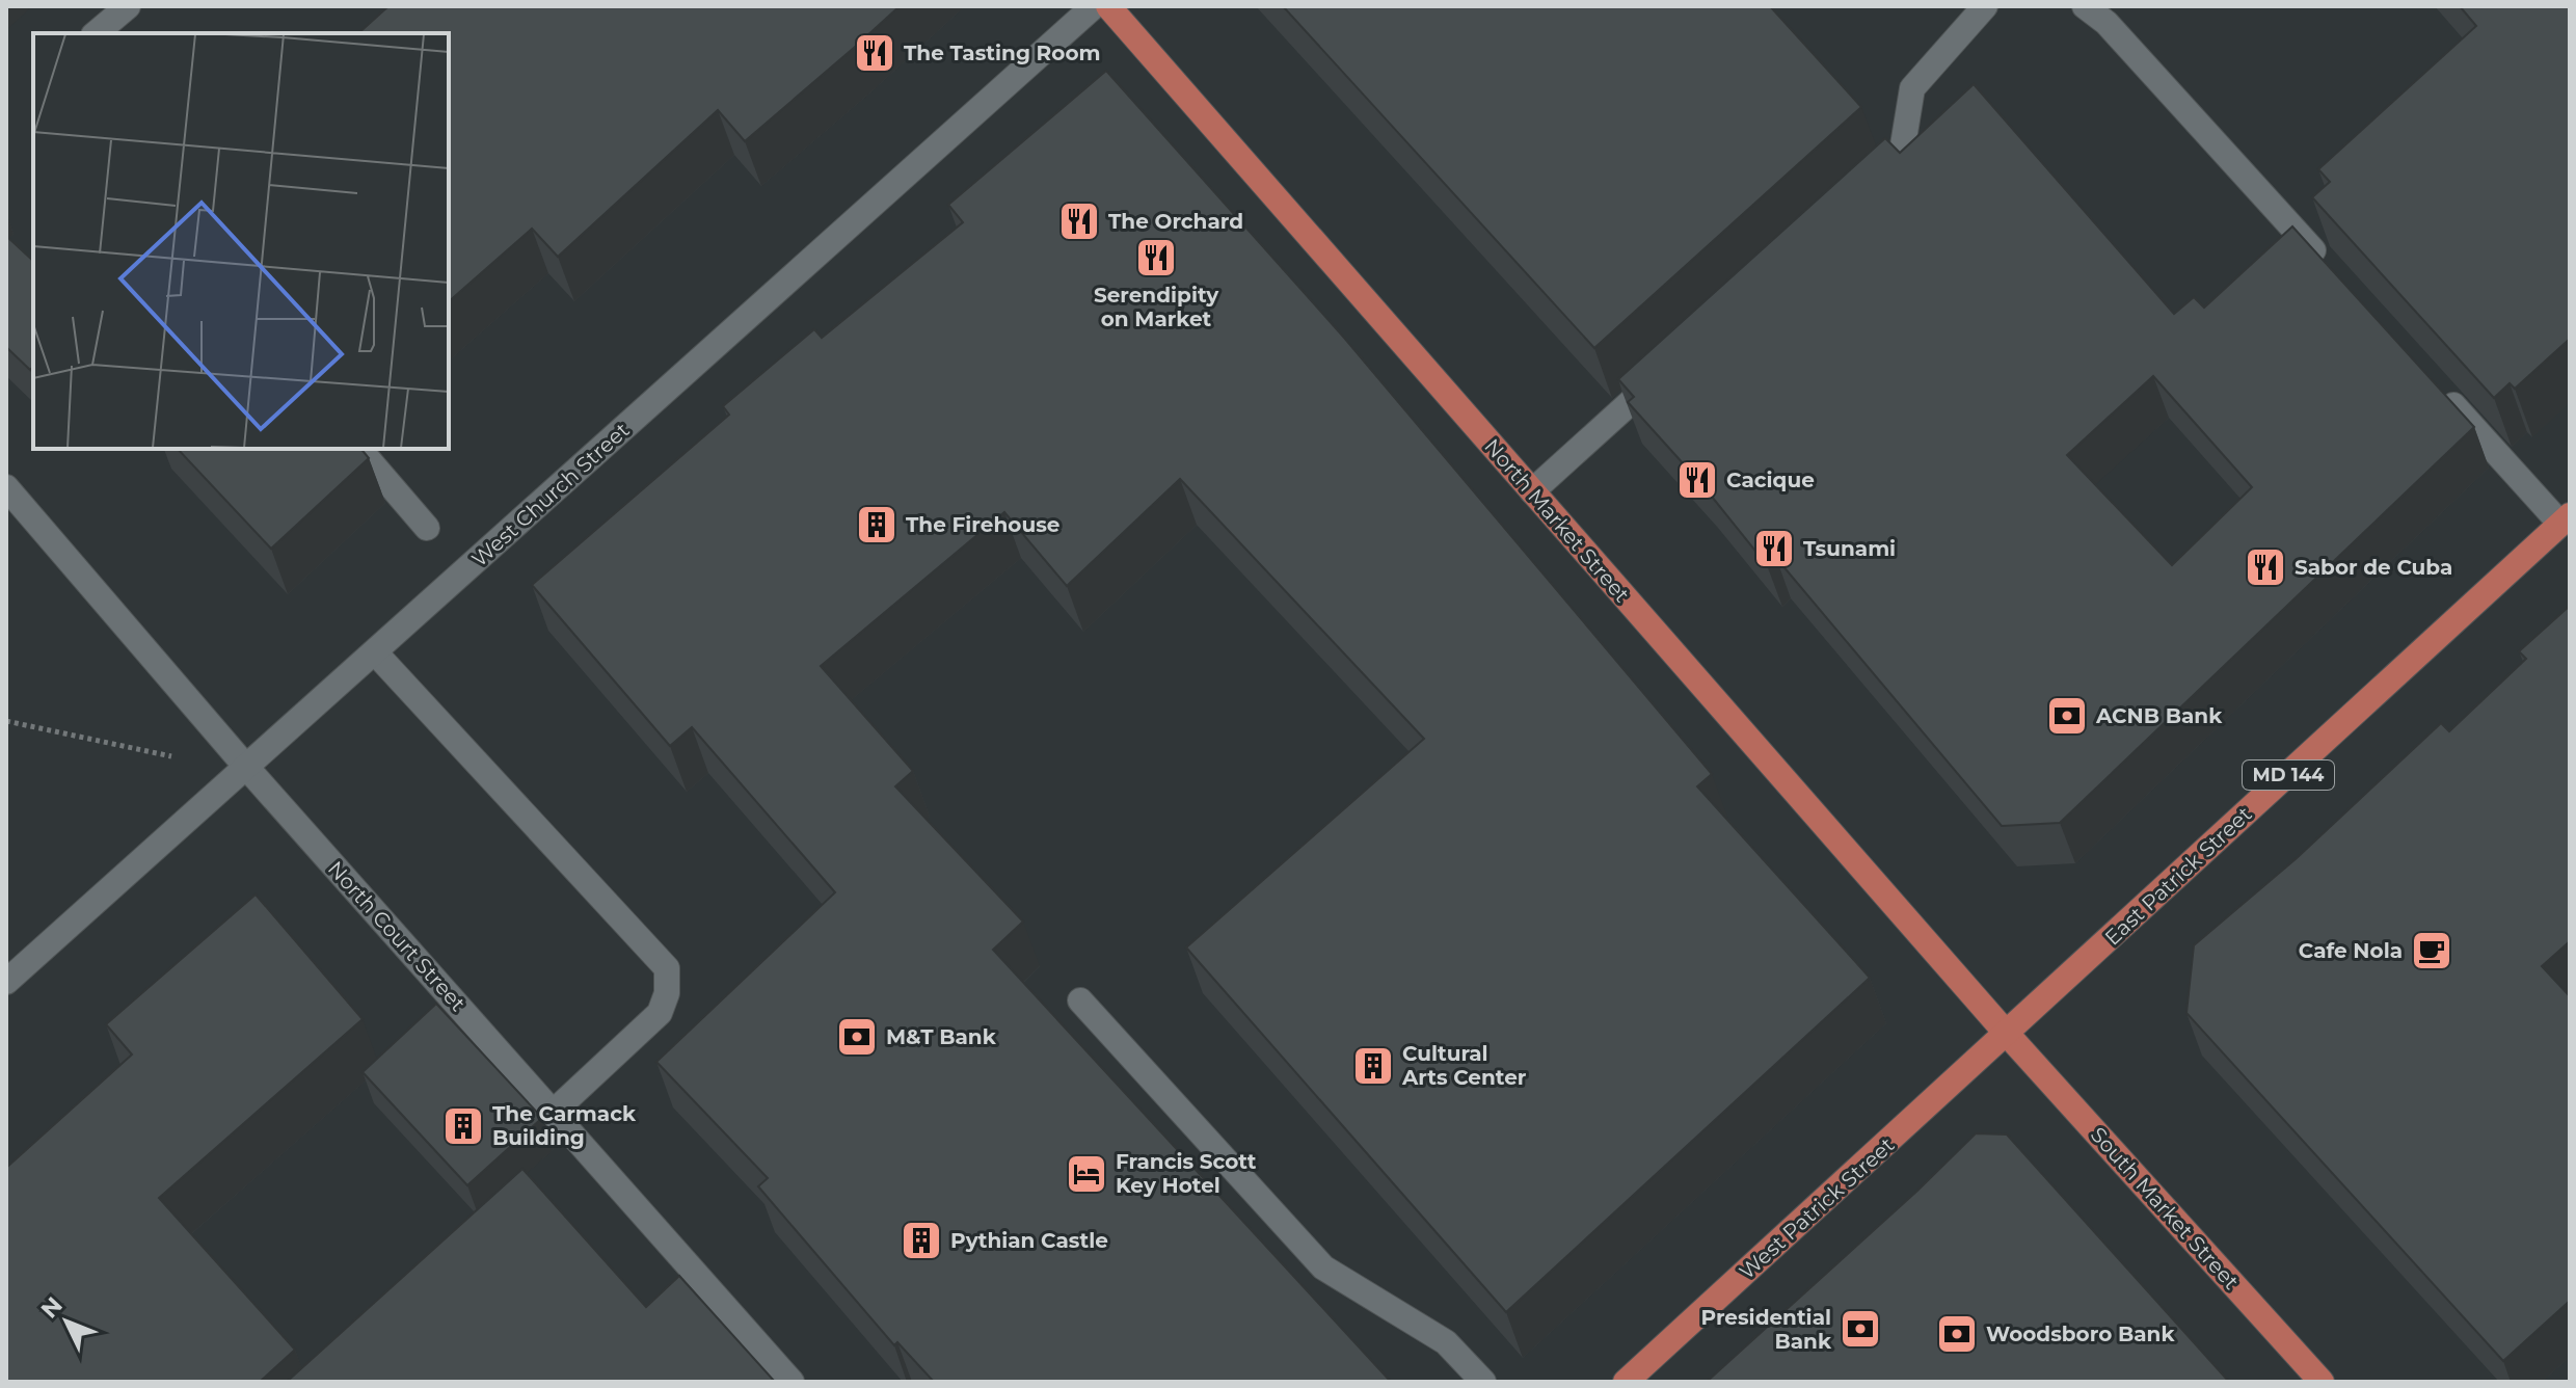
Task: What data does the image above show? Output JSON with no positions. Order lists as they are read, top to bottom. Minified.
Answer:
{"streets":{"main road":["North Market Street","MD 144","East Patrick Street","West Patrick Street","South Market Street"],"street":["West Church Street","North Court Street"]},"crossings":[["West Church Street","North Court Street"],["North Market Street","East Patrick Street"],["North Market Street","West Patrick Street"],["North Market Street","South Market Street"],["East Patrick Street","West Patrick Street"],["East Patrick Street","South Market Street"],["West Patrick Street","South Market Street"]],"places":{"restaurant":["The Tasting Room","The Orchard","Serendipity on Market","Cacique","Tsunami","Sabor de Cuba"],"building":["The Firehouse","Cultural Arts Center","The Carmack Building","Pythian Castle"],"bank":["ACNB Bank","M&T Bank","Presidential Bank","Woodsboro Bank"],"cafe":["Cafe Nola"],"hotel":["Francis Scott Key Hotel"]},"north":"top left"}
